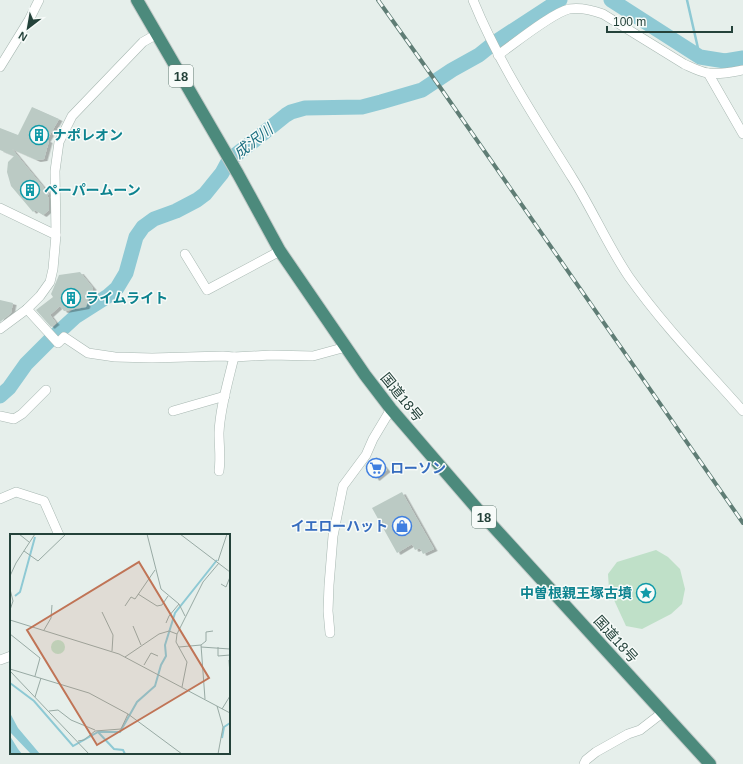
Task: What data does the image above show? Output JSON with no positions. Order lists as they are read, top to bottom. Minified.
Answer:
{"streets":{"highway":["18","国道18号"]},"water":["成沢川"],"places":{"building":["ナポレオン","ペーパームーン","ライムライト"],"supermarket":["ローソン"],"shop":["イエローハット"],"place":["中曽根親王塚古墳"]},"scale_bar":"100 m","north":"bottom left"}
